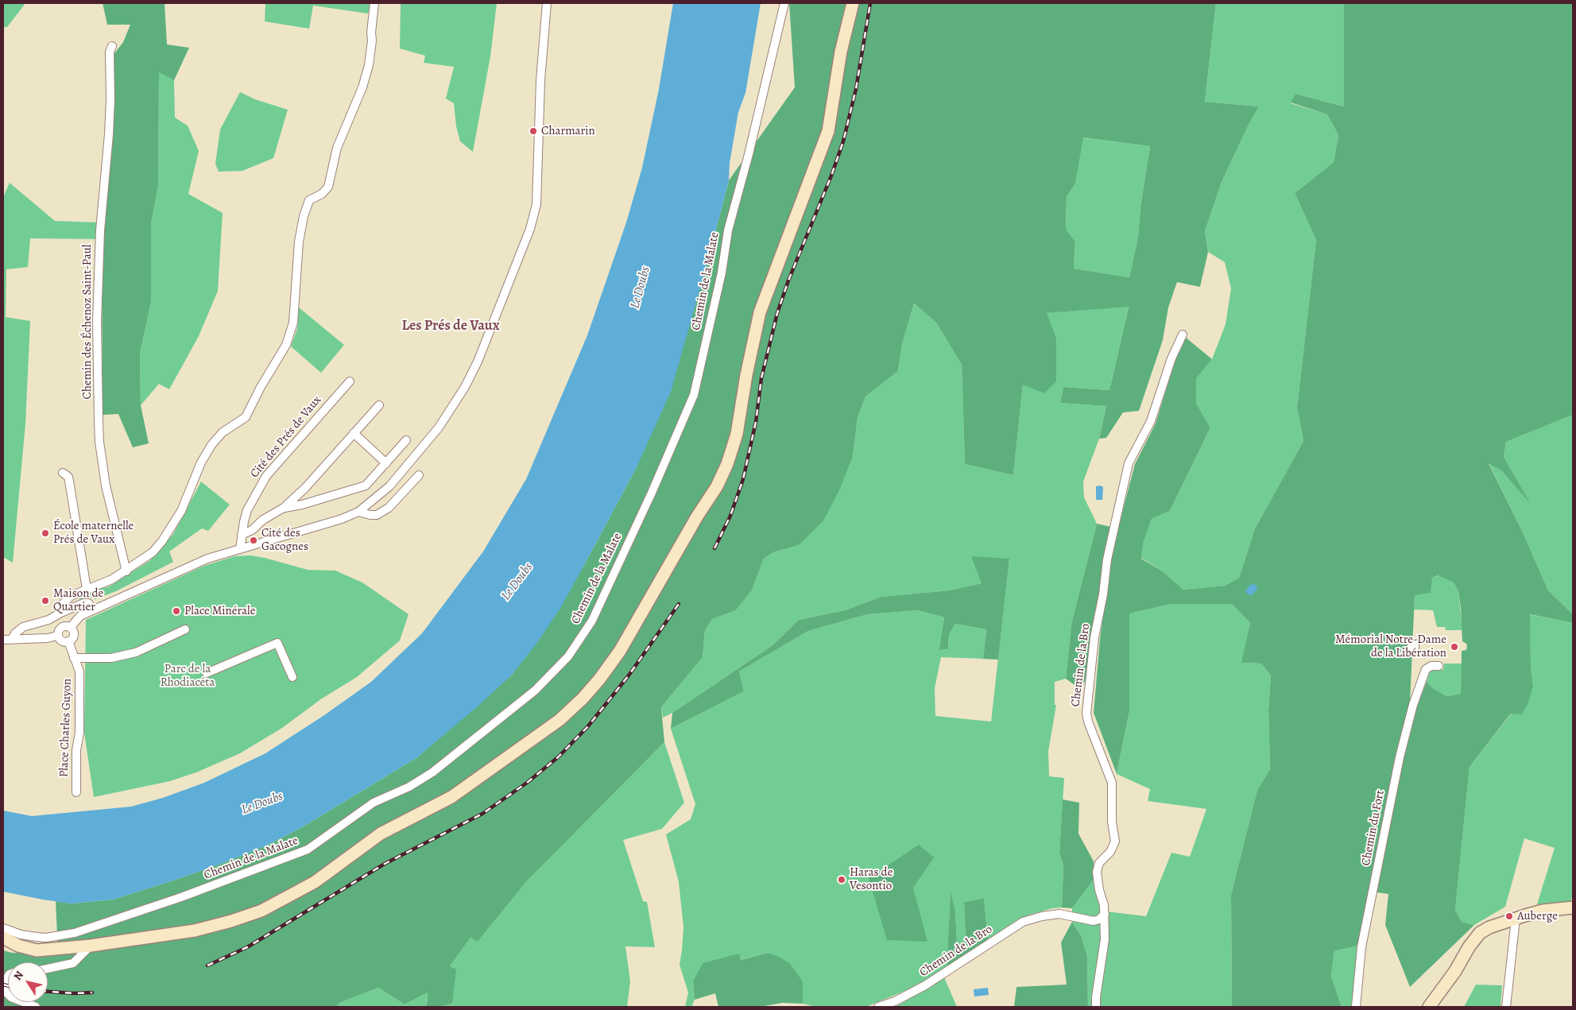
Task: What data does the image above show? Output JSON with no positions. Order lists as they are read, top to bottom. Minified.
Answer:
{"streets":{"street":["Chemin de la Malate","Chemin des Échenoz Saint-Paul","Cité des Prés de Vaux","Chemin de la Bro","Place Charles Guyon","Chemin du Fort"]},"districts":["Les Prés de Vaux"],"water":["Le Doubs"],"parks":["Parc de la Rhodiacéta"],"places":["Charmarin","École maternelle Prés de Vaux","Cité des Gacognes","Maison de Quartier","Place Minérale","Mémorial Notre-Dame de la Libération","Haras de Vesontio","Auberge"],"north":"top left"}
